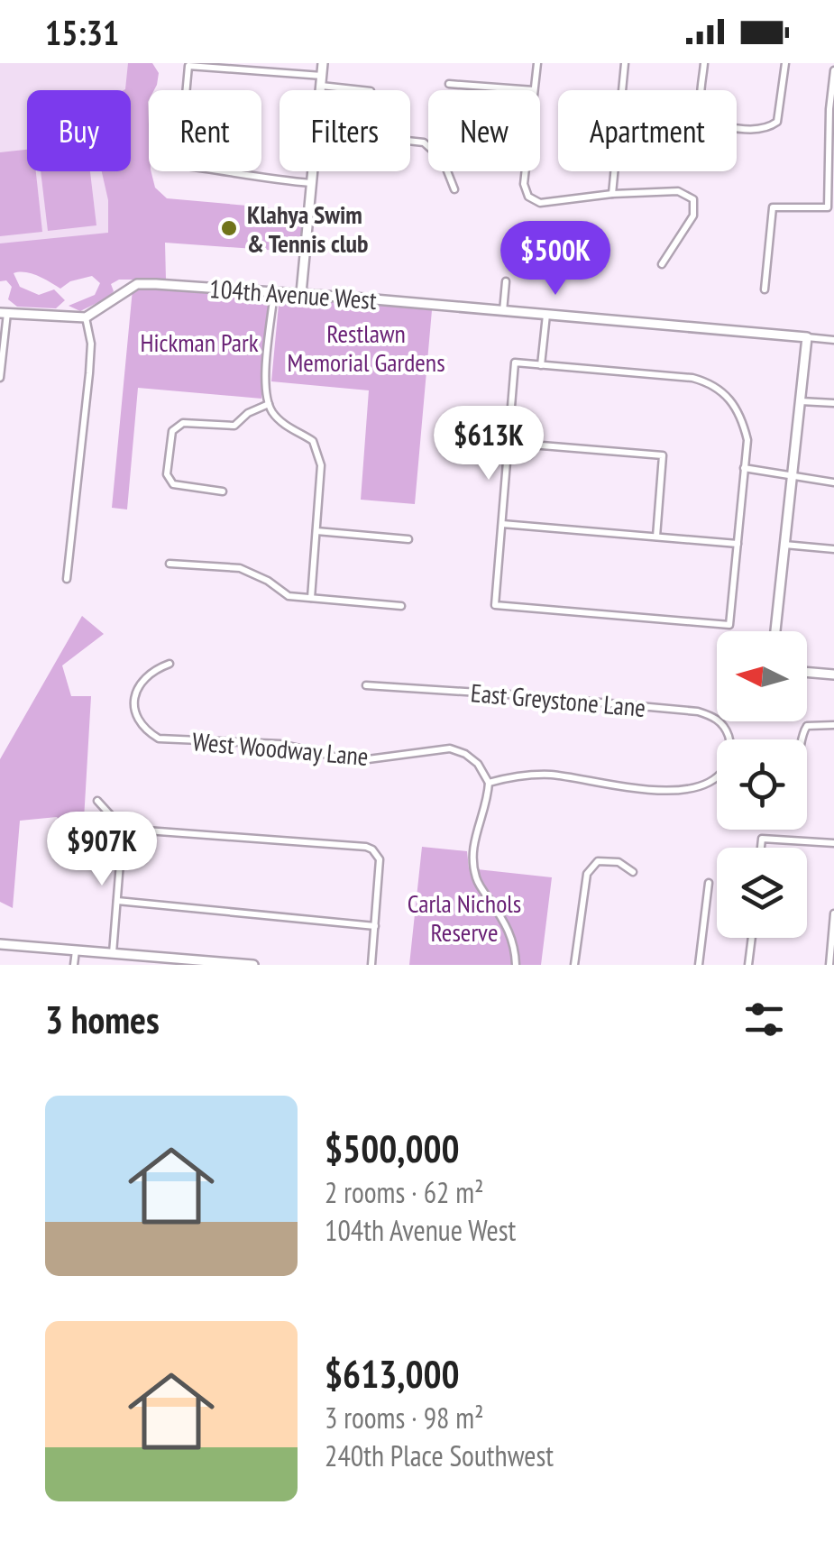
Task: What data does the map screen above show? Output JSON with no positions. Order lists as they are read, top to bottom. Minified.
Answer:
{"streets":{"street":["104th Avenue West","East Greystone Lane","West Woodway Lane"]},"crossings":[["East Greystone Lane","West Woodway Lane"]],"parks":["Restlawn Memorial Gardens","Hickman Park","Carla Nichols Reserve"],"places":["Klahya Swim & Tennis club"],"north":"left","page":{"status":"15:31","chip":["Buy","Rent","Filters","New","Apartment"],"price":["$500K","$613K","$907K"],"heading":"3 homes","list":[{"name":"$500,000","note":"2 rooms · 62 m² · 104th Avenue West"},{"name":"$613,000","note":"3 rooms · 98 m² · 240th Place Southwest"}]}}
